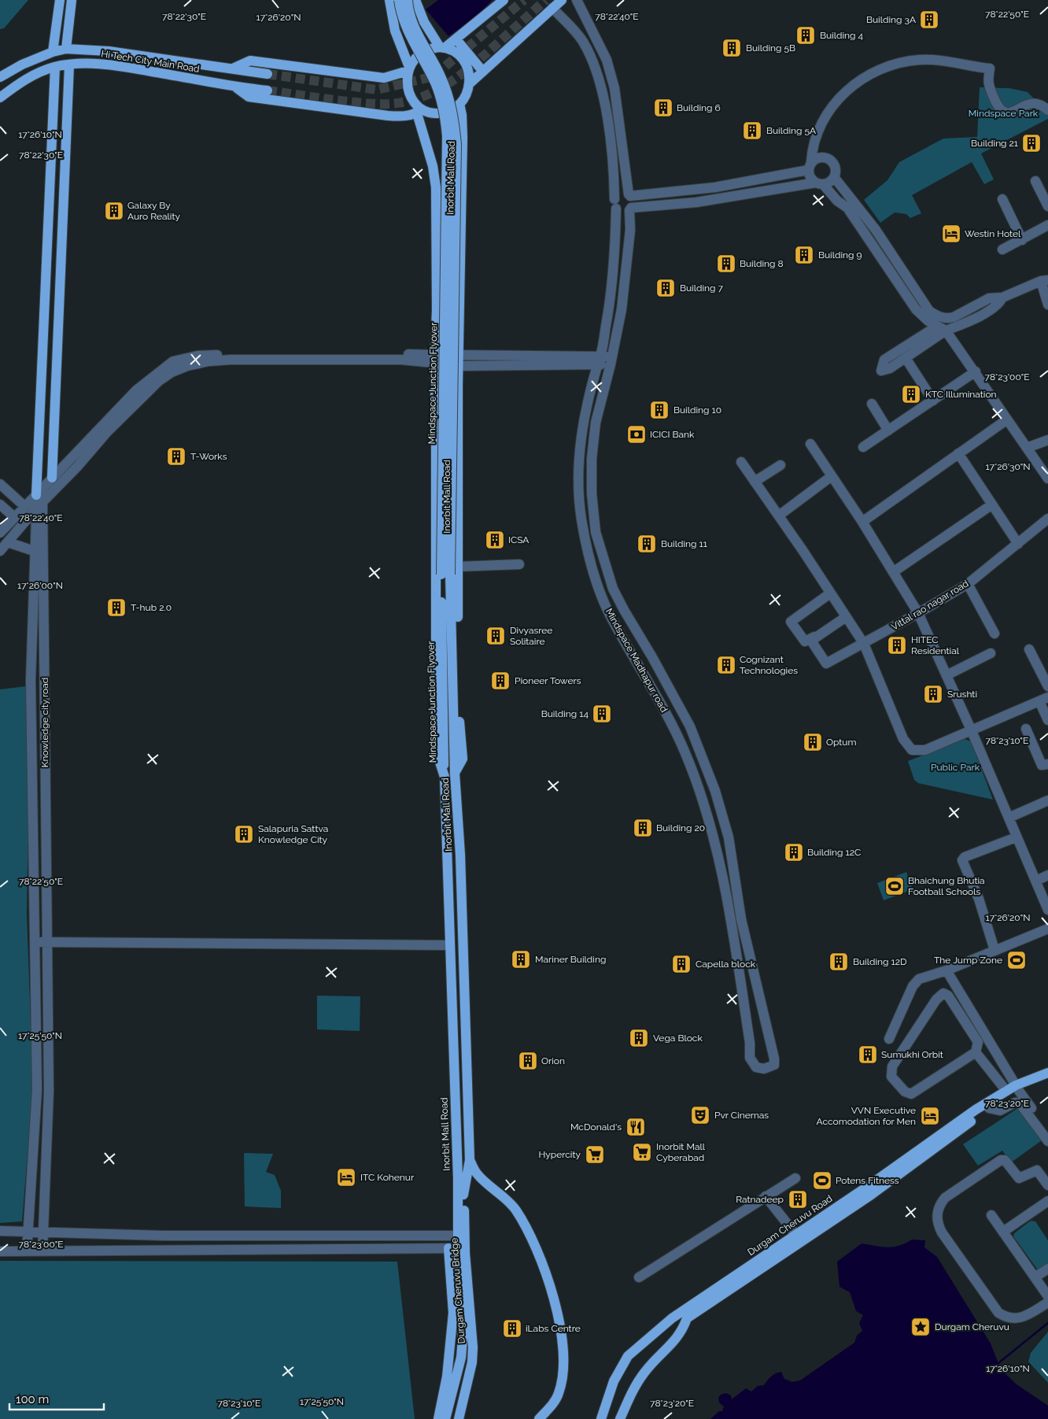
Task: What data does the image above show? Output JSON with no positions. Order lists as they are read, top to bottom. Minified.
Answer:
{"streets":{"main road":["Hi Tech City Main Road","Inorbit Mall Road","Mindspace Junction Flyover","Durgam Cheruvu Road","Durgam Cheruvu Bridge"],"street":["Vittal rao nagar road","Mindspace Madhapur road","Knowledge city road"]},"crossings":[["Inorbit Mall Road","Mindspace Junction Flyover"],["Inorbit Mall Road","Durgam Cheruvu Bridge"]],"parks":["Mindspace Park","Public Park"],"places":{"building":["Building 3A","Building 4","Building 5B","Building 6","Building 5A","Building 21","Galaxy By Auro Reality","Building 9","Building 8","Building 7","KTC Illumination","Building 10","T-Works","ICSA","Building 11","T-hub 2.0","Divyasree Solitaire","HITEC Residential","Cognizant Technologies","Pioneer Towers","Srushti","Building 14","Optum","Building 20","Salapuria Sattva Knowledge City","Building 12C","Mariner Building","Building 12D","Capella block","Vega Block","Sumukhi Orbit","Orion","Ratnadeep","iLabs Centre"],"hotel":["Westin Hotel","VVN Executive Accomodation for Men","ITC Kohenur"],"bank":["ICICI Bank"],"sports":["Bhaichung Bhutia Football Schools","The Jump Zone","Potens Fitness"],"theatre":["Pvr Cinemas"],"restaurant":["McDonald's"],"supermarket":["Inorbit Mall Cyberabad","Hypercity"],"place":["Durgam Cheruvu"]},"scale_bar":"100 m","coordinates":["78°22'50\"E","78°22'40\"E","78°22'30\"E","17°26'20\"N","17°26'10\"N","78°23'00\"E","17°26'30\"N","17°26'00\"N","78°23'10\"E","17°25'50\"N","78°23'20\"E"]}
